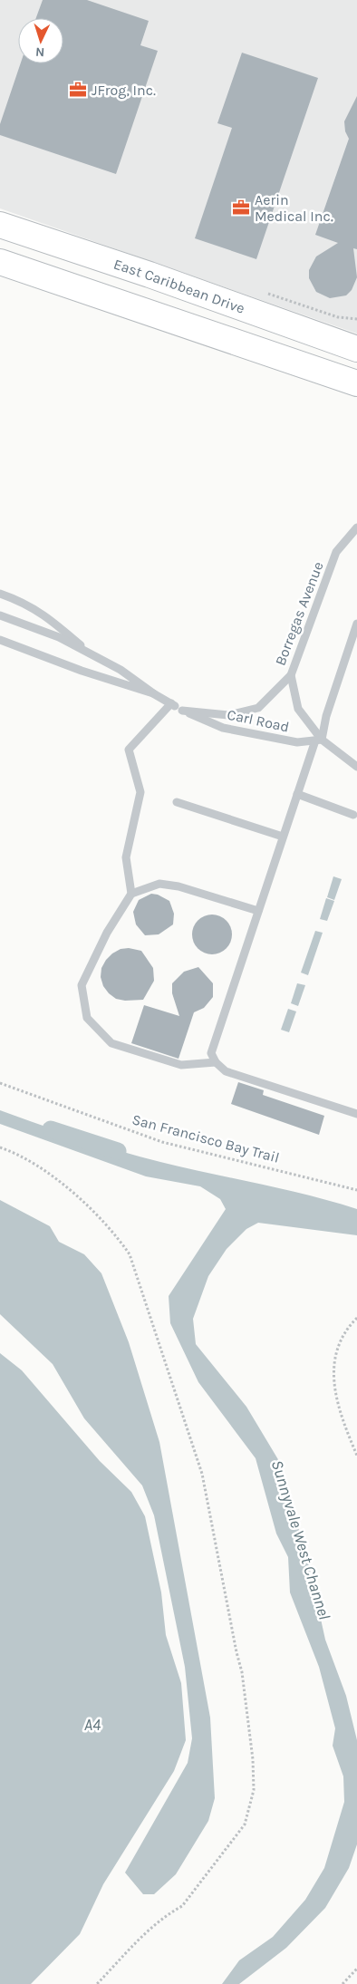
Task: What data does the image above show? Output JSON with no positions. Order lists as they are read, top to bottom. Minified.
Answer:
{"streets":{"main road":["East Caribbean Drive"],"lane":["Borregas Avenue","Carl Road"],"path":["San Francisco Bay Trail"]},"crossings":[["Borregas Avenue","Carl Road"]],"water":["Sunnyvale West Channel","A4"],"places":{"office":["JFrog, Inc.","Aerin Medical Inc."]},"north":"bottom"}
